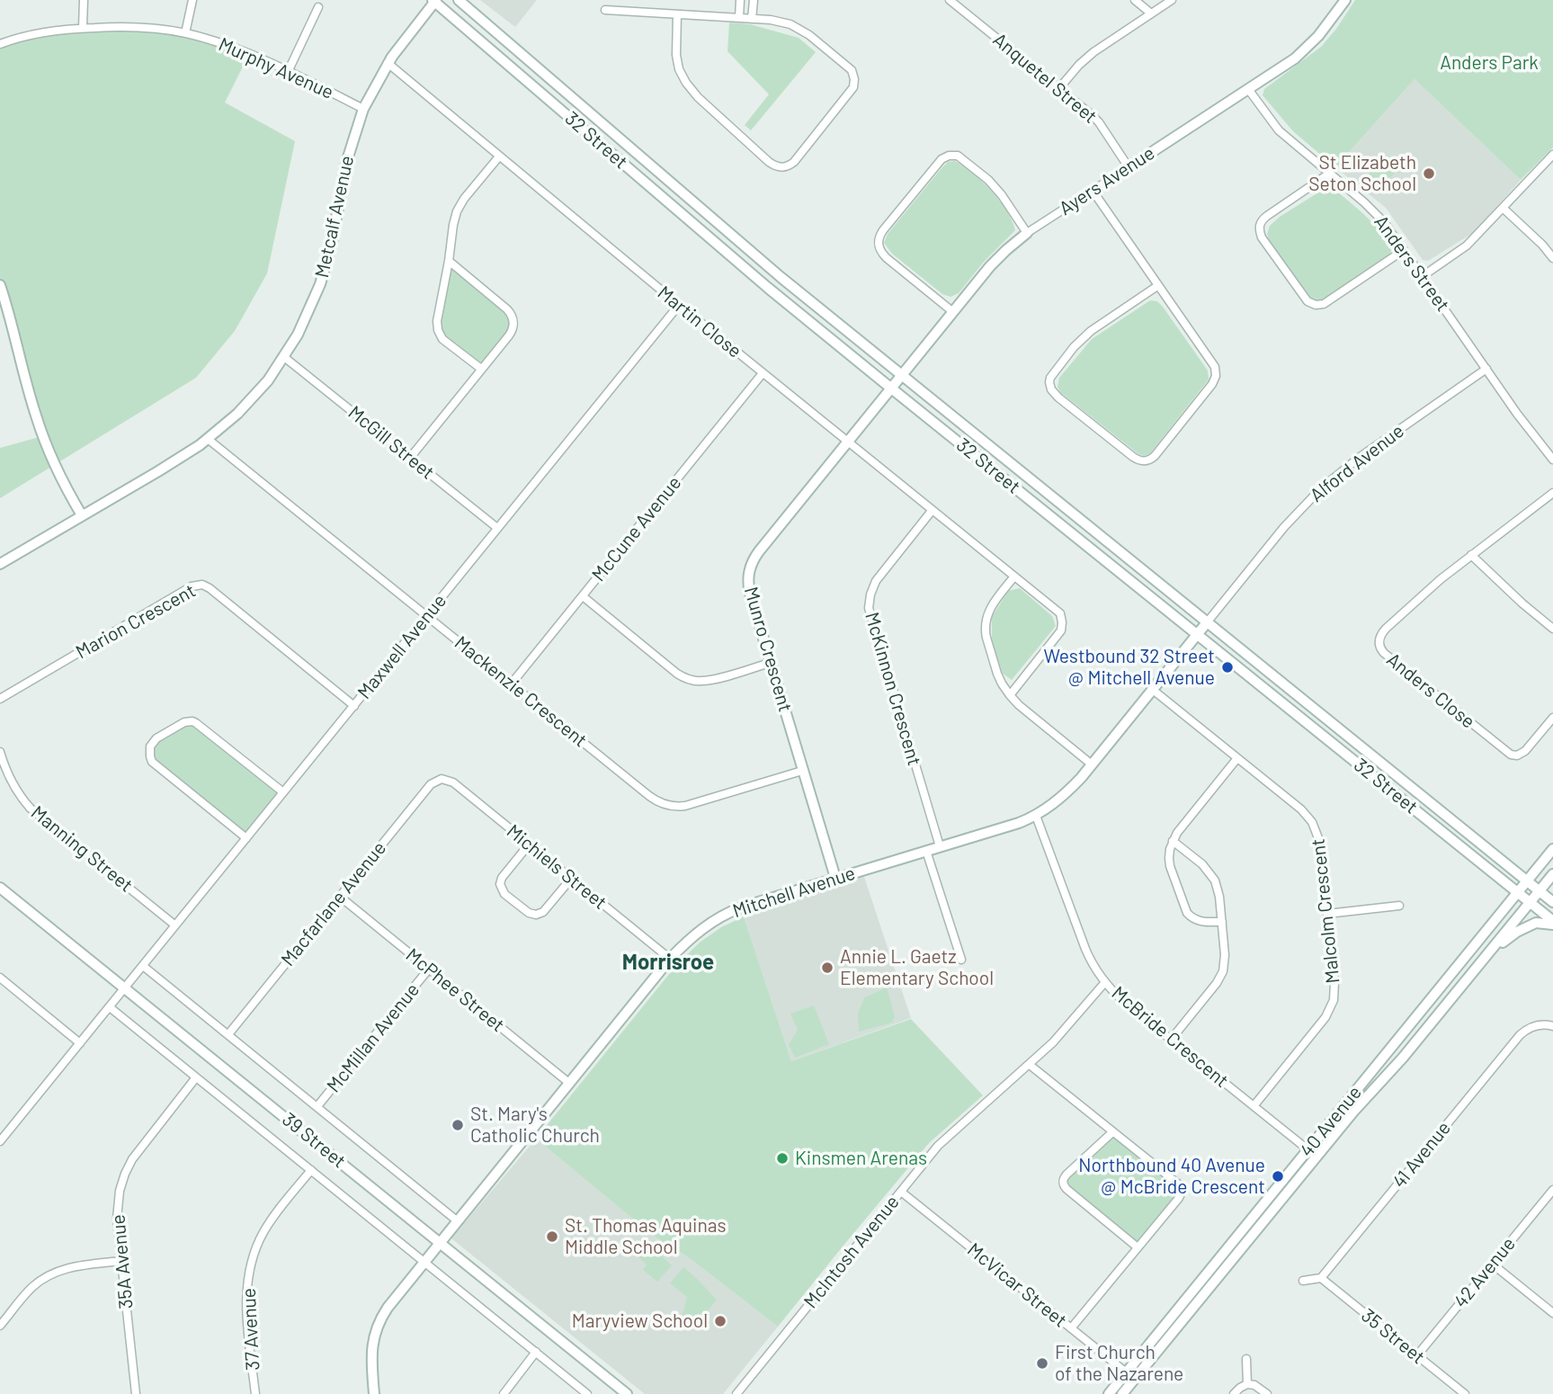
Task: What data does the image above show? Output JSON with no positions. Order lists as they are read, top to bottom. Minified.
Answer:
{"streets":{"street":["Murphy Avenue","Anquetel Street","32 Street","Ayers Avenue","Metcalf Avenue","Anders Street","Martin Close","McGill Street","Alford Avenue","McCune Avenue","Marion Crescent","Maxwell Avenue","Munro Crescent","McKinnon Crescent","Anders Close","Mackenzie Crescent","Manning Street","Michiels Street","Mitchell Avenue","Macfarlane Avenue","Malcolm Crescent","McPhee Street","McBride Crescent","McMillan Avenue","40 Avenue","39 Street","41 Avenue","McIntosh Avenue","35A Avenue","42 Avenue","McVicar Street","37 Avenue","35 Street"]},"crossings":[["Murphy Avenue","Metcalf Avenue"],["Anquetel Street","Ayers Avenue"],["32 Street","Ayers Avenue"],["32 Street","Metcalf Avenue"],["32 Street","Alford Avenue"],["32 Street","Munro Crescent"],["32 Street","Mitchell Avenue"],["32 Street","40 Avenue"],["Ayers Avenue","Anders Street"],["Ayers Avenue","Munro Crescent"],["Metcalf Avenue","Martin Close"],["Metcalf Avenue","McGill Street"],["Metcalf Avenue","Mackenzie Crescent"],["Anders Street","Alford Avenue"],["Martin Close","McCune Avenue"],["Martin Close","Maxwell Avenue"],["Martin Close","Munro Crescent"],["Martin Close","McKinnon Crescent"],["McGill Street","Maxwell Avenue"],["Alford Avenue","Mitchell Avenue"],["McCune Avenue","Mackenzie Crescent"],["Marion Crescent","Maxwell Avenue"],["Maxwell Avenue","Mackenzie Crescent"],["Maxwell Avenue","Manning Street"],["Maxwell Avenue","39 Street"],["Munro Crescent","Mackenzie Crescent"],["Munro Crescent","Mitchell Avenue"],["McKinnon Crescent","Mitchell Avenue"],["Michiels Street","Mitchell Avenue"],["Michiels Street","Macfarlane Avenue"],["Mitchell Avenue","Malcolm Crescent"],["Mitchell Avenue","McPhee Street"],["Mitchell Avenue","McBride Crescent"],["Mitchell Avenue","39 Street"],["Macfarlane Avenue","McPhee Street"],["Macfarlane Avenue","39 Street"],["Malcolm Crescent","McBride Crescent"],["McPhee Street","McMillan Avenue"],["McBride Crescent","40 Avenue"],["McBride Crescent","McIntosh Avenue"],["McMillan Avenue","39 Street"],["40 Avenue","McVicar Street"],["39 Street","35A Avenue"],["39 Street","37 Avenue"],["41 Avenue","35 Street"],["McIntosh Avenue","McVicar Street"],["42 Avenue","35 Street"]],"districts":["Morrisroe"],"parks":["Anders Park"],"places":["St Elizabeth Seton School","Westbound 32 Street @ Mitchell Avenue","Annie L. Gaetz Elementary School","St. Mary's Catholic Church","Kinsmen Arenas","Northbound 40 Avenue @ McBride Crescent","St. Thomas Aquinas Middle School","Maryview School","First Church of the Nazarene"]}
